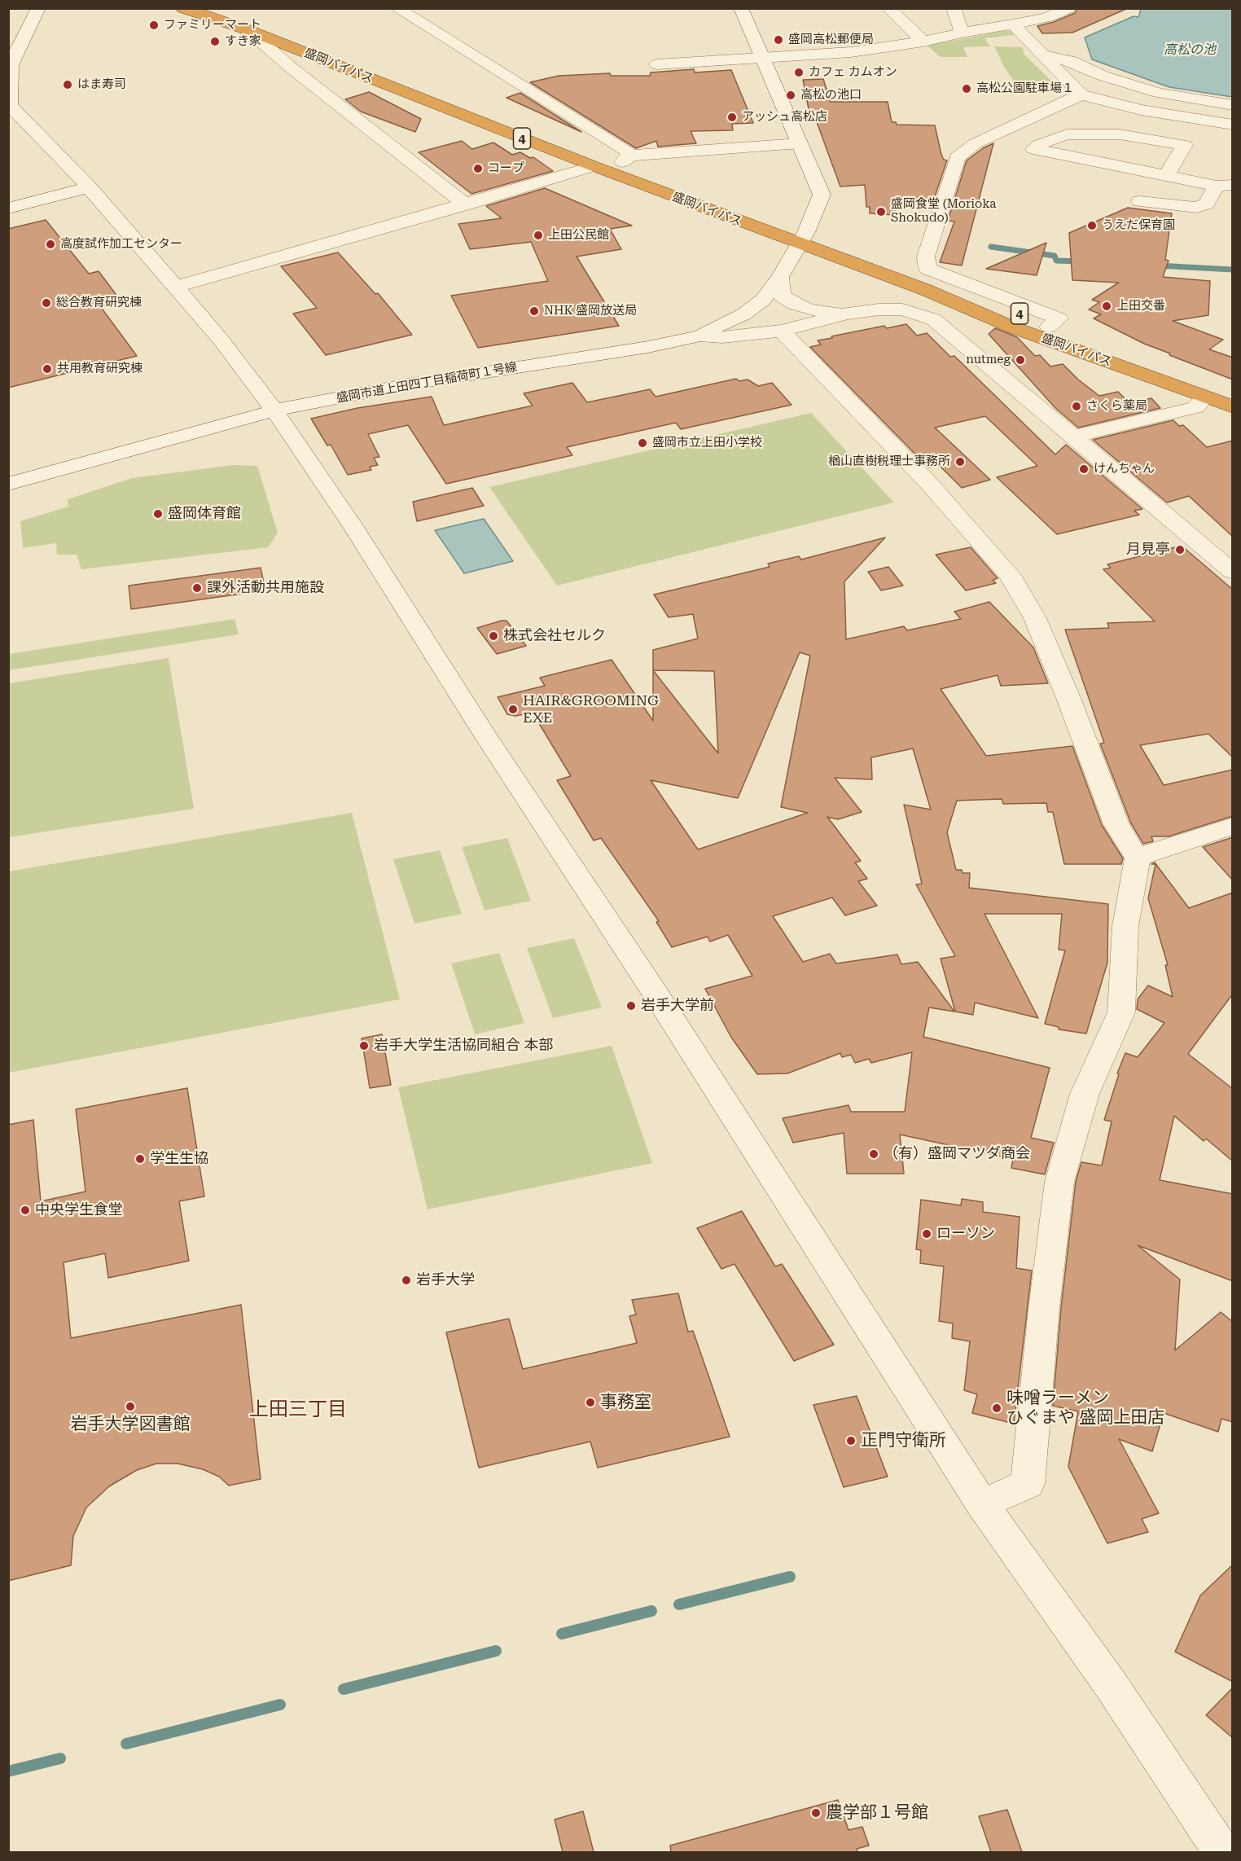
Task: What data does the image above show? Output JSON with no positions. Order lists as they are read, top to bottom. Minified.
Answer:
{"streets":{"highway":["盛岡バイパス","4"],"street":["盛岡市道上田四丁目稲荷町１号線"]},"crossings":[["盛岡バイパス","盛岡市道上田四丁目稲荷町１号線"]],"districts":["上田三丁目"],"water":["高松の池"],"places":["ファミリーマート","盛岡高松郵便局","すき家","カフェ カムオン","はま寿司","高松公園駐車場１","高松の池口","アッシュ高松店","コープ","盛岡食堂 (Morioka Shokudo)","うえだ保育園","上田公民館","高度試作加工センター","総合教育研究棟","上田交番","NHK 盛岡放送局","nutmeg","共用教育研究棟","さくら薬局","盛岡市立上田小学校","楢山直樹税理士事務所","けんちゃん","盛岡体育館","月見亭","課外活動共用施設","株式会社セルク","HAIR&GROOMING EXE","岩手大学前","岩手大学生活協同組合 本部","（有）盛岡マツダ商会","学生生協","中央学生食堂","ローソン","岩手大学","事務室","岩手大学図書館","味噌ラーメン ひぐまや 盛岡上田店","正門守衛所","農学部１号館"]}
